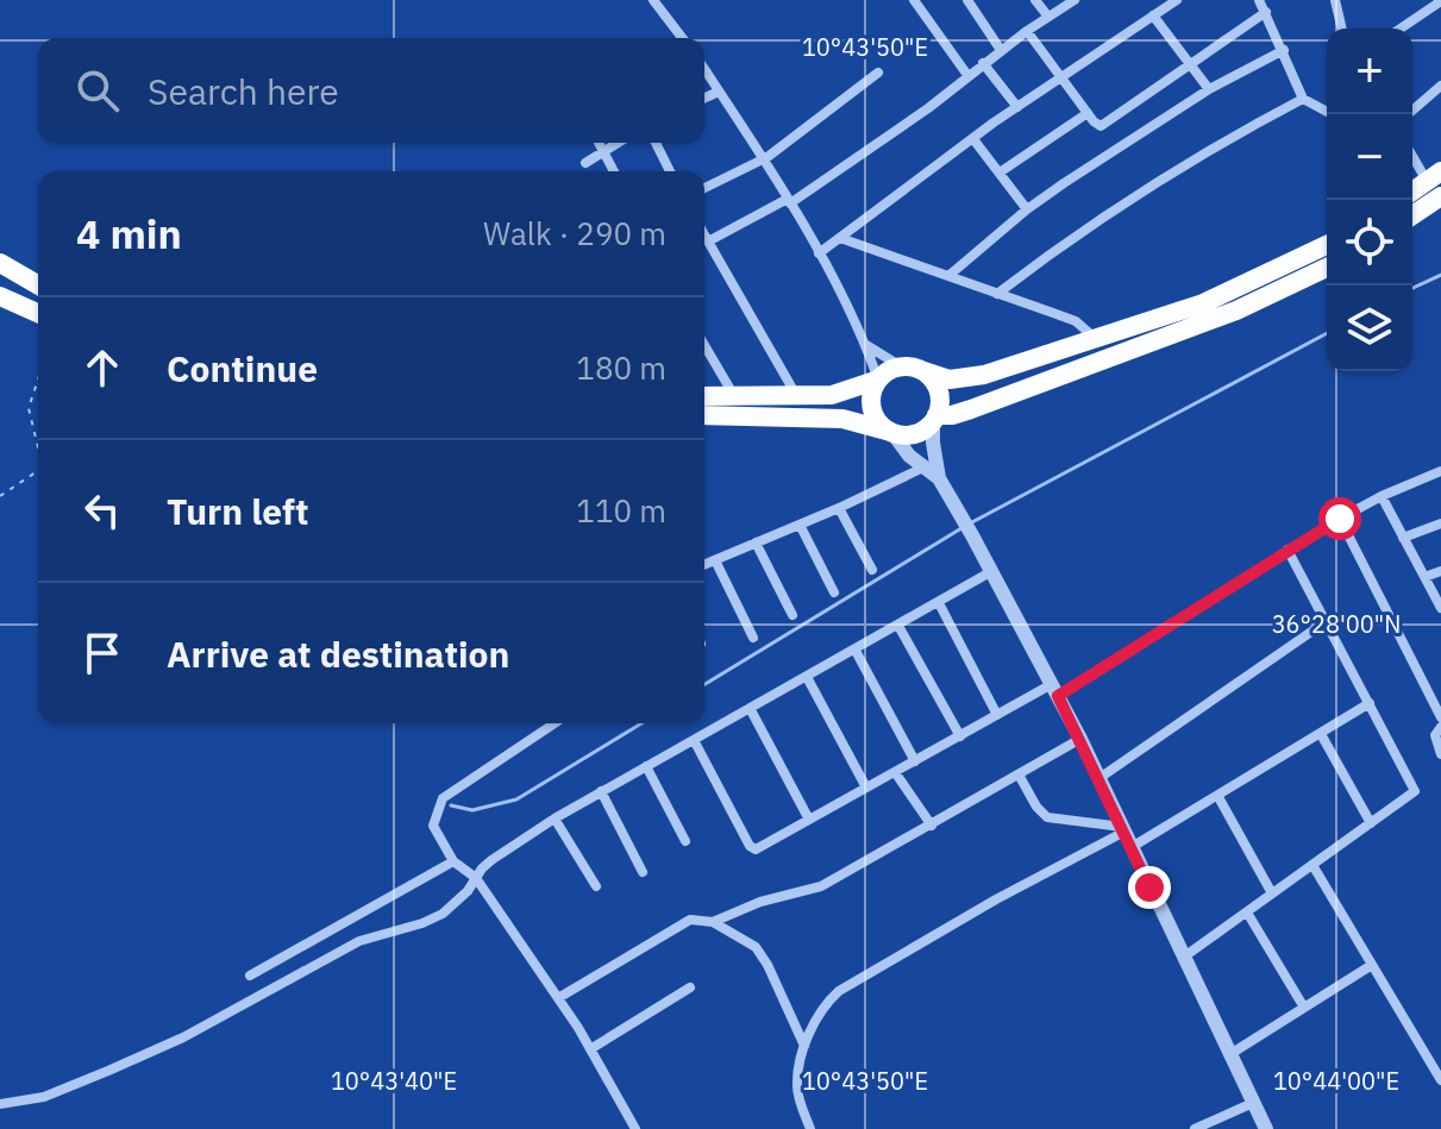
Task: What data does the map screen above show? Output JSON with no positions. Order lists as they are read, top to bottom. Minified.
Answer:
{"page":{"map_buttons":["+","−"],"search":"Search here","heading":["4 min","Walk · 290 m"],"list":[["Continue","180 m"],["Turn left","110 m"],"Arrive at destination"]},"coordinates":["10°43'50\"E","36°28'00\"N","10°43'40\"E","10°44'00\"E"]}
